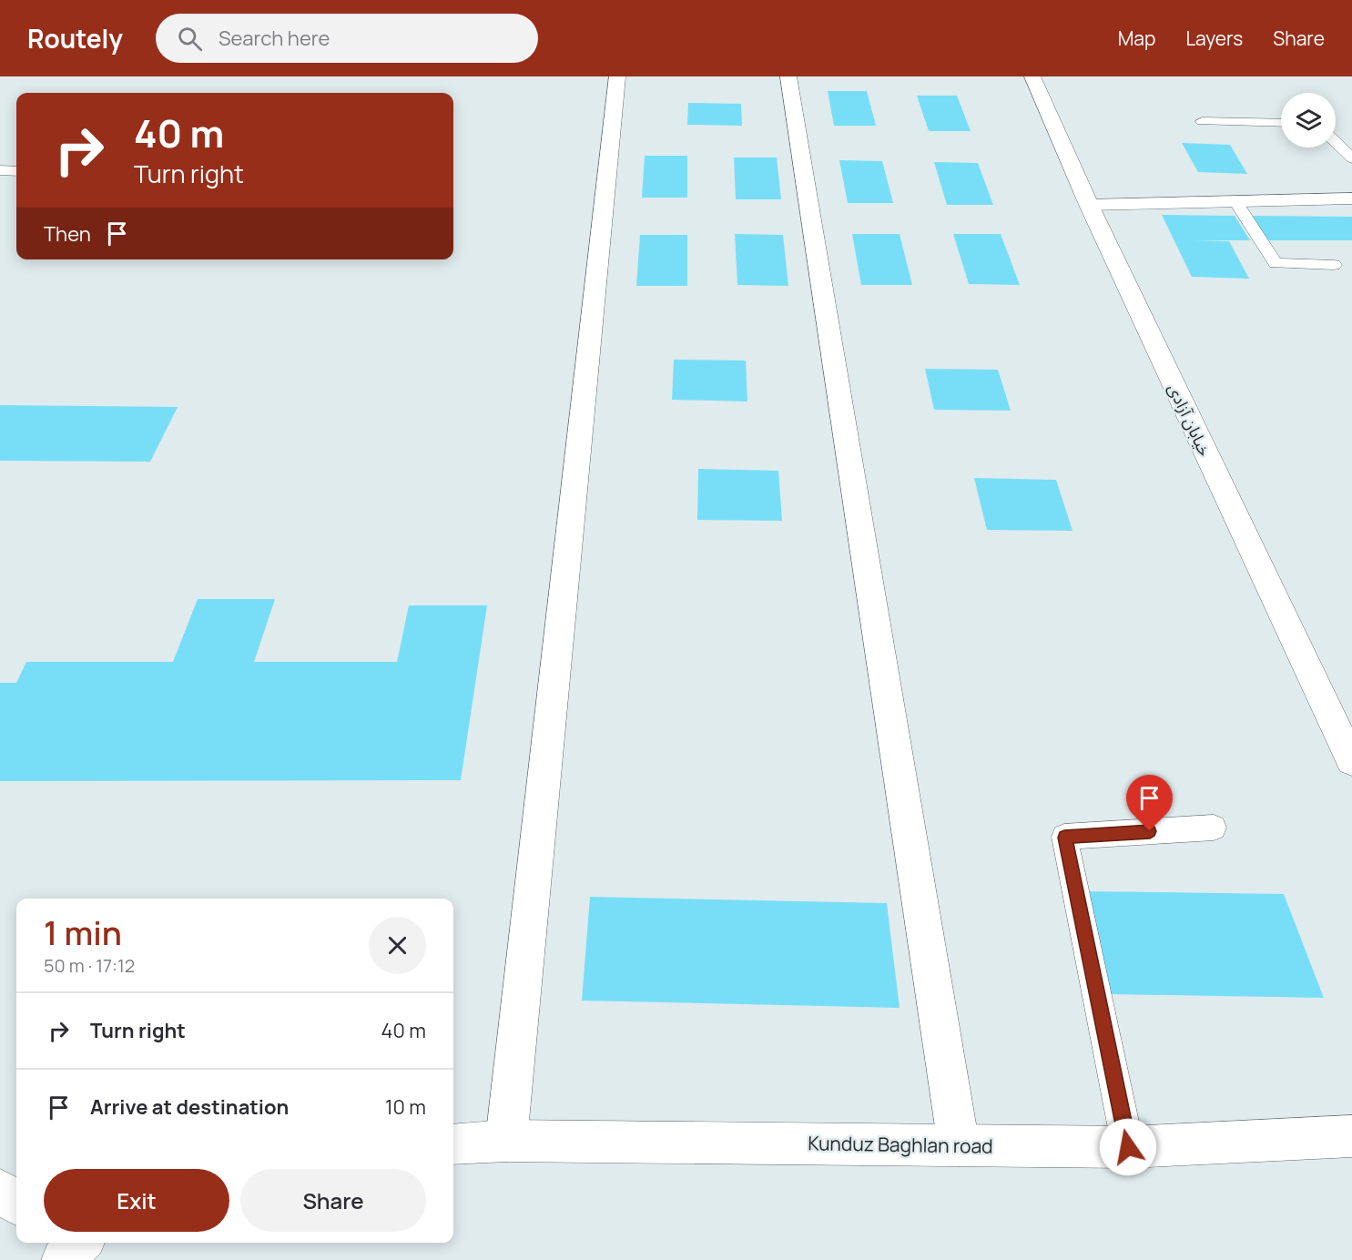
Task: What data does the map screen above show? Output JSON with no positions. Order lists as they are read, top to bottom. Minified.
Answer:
{"streets":{"main road":["خیابان آزادی","Kunduz Baghlan road"]},"page":{"header":"Routely","search":"Search here","nav":["Map","Layers","Share"],"turn":["40 m","Turn right"],"then":"Then","heading":["1 min","50 m · 17:12"],"list":[{"name":"Turn right","value":"40 m"},{"name":"Arrive at destination","value":"10 m"}],"buttons":["Exit","Share"]}}
